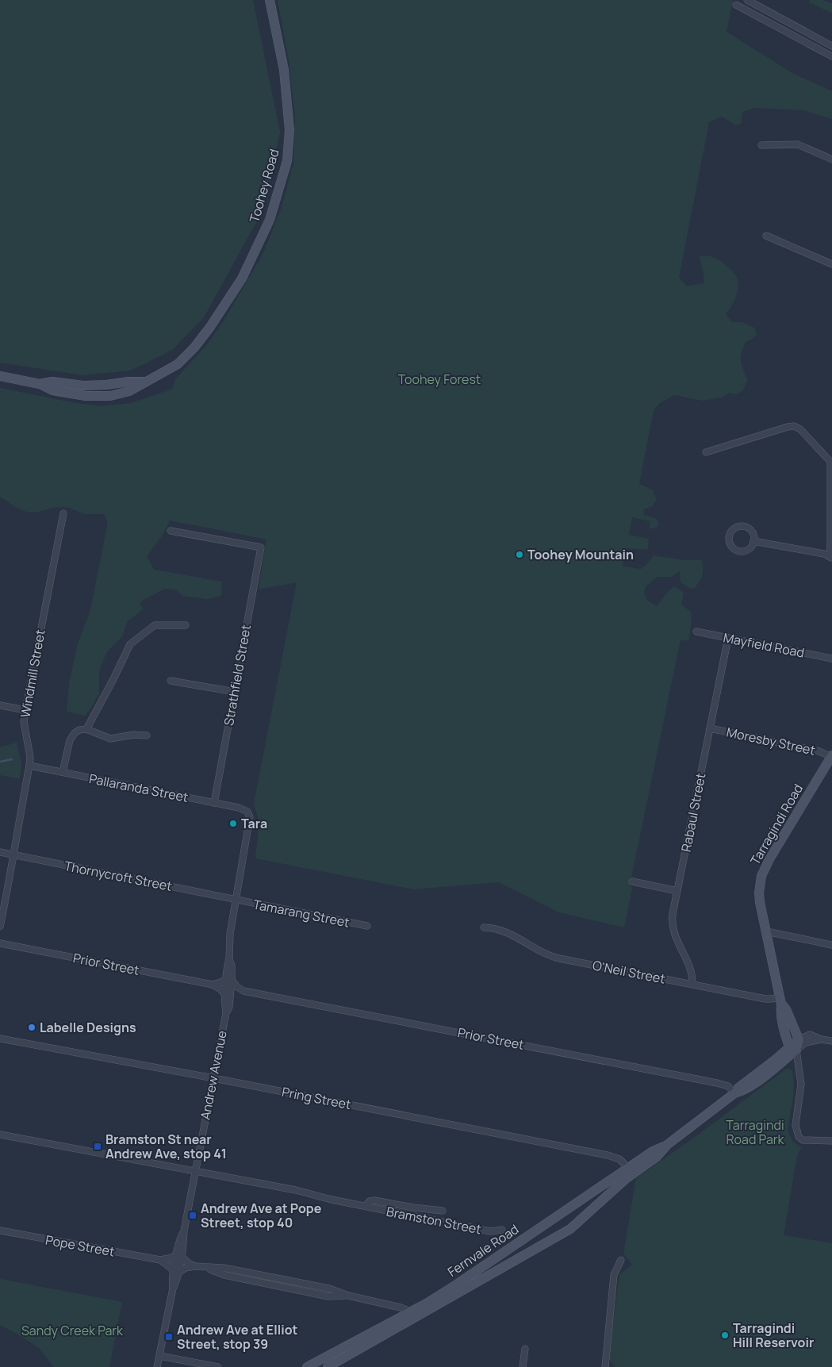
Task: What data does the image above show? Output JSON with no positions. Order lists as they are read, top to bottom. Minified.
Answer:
{"streets":{"street":["Toohey Road","Mayfield Road","Windmill Street","Strathfield Street","Moresby Street","Pallaranda Street","Rabaul Street","Tarragindi Road","Thornycroft Street","Tamarang Street","Prior Street","O'Neil Street","Andrew Avenue","Pring Street","Bramston Street","Pope Street","Fernvale Road"]},"crossings":[["Mayfield Road","Rabaul Street"],["Windmill Street","Pallaranda Street"],["Windmill Street","Thornycroft Street"],["Strathfield Street","Pallaranda Street"],["Moresby Street","Rabaul Street"],["Moresby Street","Tarragindi Road"],["Pallaranda Street","Andrew Avenue"],["Rabaul Street","O'Neil Street"],["Tarragindi Road","O'Neil Street"],["Tarragindi Road","Fernvale Road"],["Thornycroft Street","Tamarang Street"],["Thornycroft Street","Andrew Avenue"],["Tamarang Street","Andrew Avenue"],["Prior Street","Andrew Avenue"],["Prior Street","Fernvale Road"],["Andrew Avenue","Pring Street"],["Andrew Avenue","Bramston Street"],["Andrew Avenue","Pope Street"],["Pring Street","Fernvale Road"]],"parks":["Toohey Forest","Tarragindi Road Park","Sandy Creek Park"],"places":{"other":["Toohey Mountain","Tara","Labelle Designs","Tarragindi Hill Reservoir"],"transit":["Bramston St near Andrew Ave, stop 41","Andrew Ave at Pope Street, stop 40","Andrew Ave at Elliot Street, stop 39"]}}
